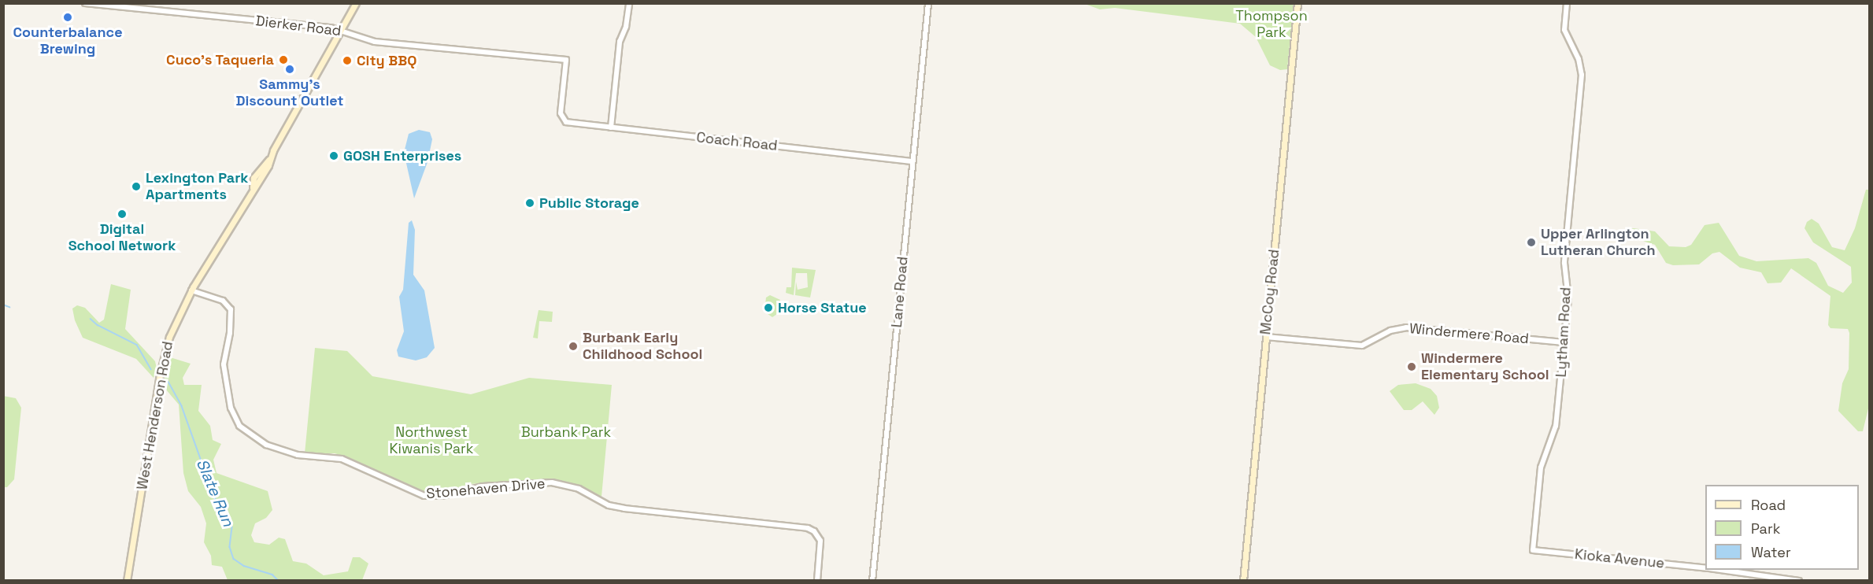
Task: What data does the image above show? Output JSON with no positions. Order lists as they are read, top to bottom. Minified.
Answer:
{"streets":{"main road":["McCoy Road","West Henderson Road"],"street":["Dierker Road","Coach Road","Lane Road","Lytham Road","Windermere Road","Stonehaven Drive","Kioka Avenue"]},"crossings":[["Dierker Road","Coach Road"],["Dierker Road","West Henderson Road"],["Coach Road","Lane Road"],["McCoy Road","Windermere Road"],["Lytham Road","Windermere Road"],["Lytham Road","Kioka Avenue"],["West Henderson Road","Stonehaven Drive"]],"water":["Slate Run"],"parks":["Thompson Park","Burbank Park","Northwest Kiwanis Park"],"places":["Counterbalance Brewing","Cuco's Taqueria","City BBQ","Sammy's Discount Outlet","GOSH Enterprises","Lexington Park Apartments","Public Storage","Digital School Network","Upper Arlington Lutheran Church","Horse Statue","Burbank Early Childhood School","Windermere Elementary School"],"legend":["Road","Park","Water"]}
